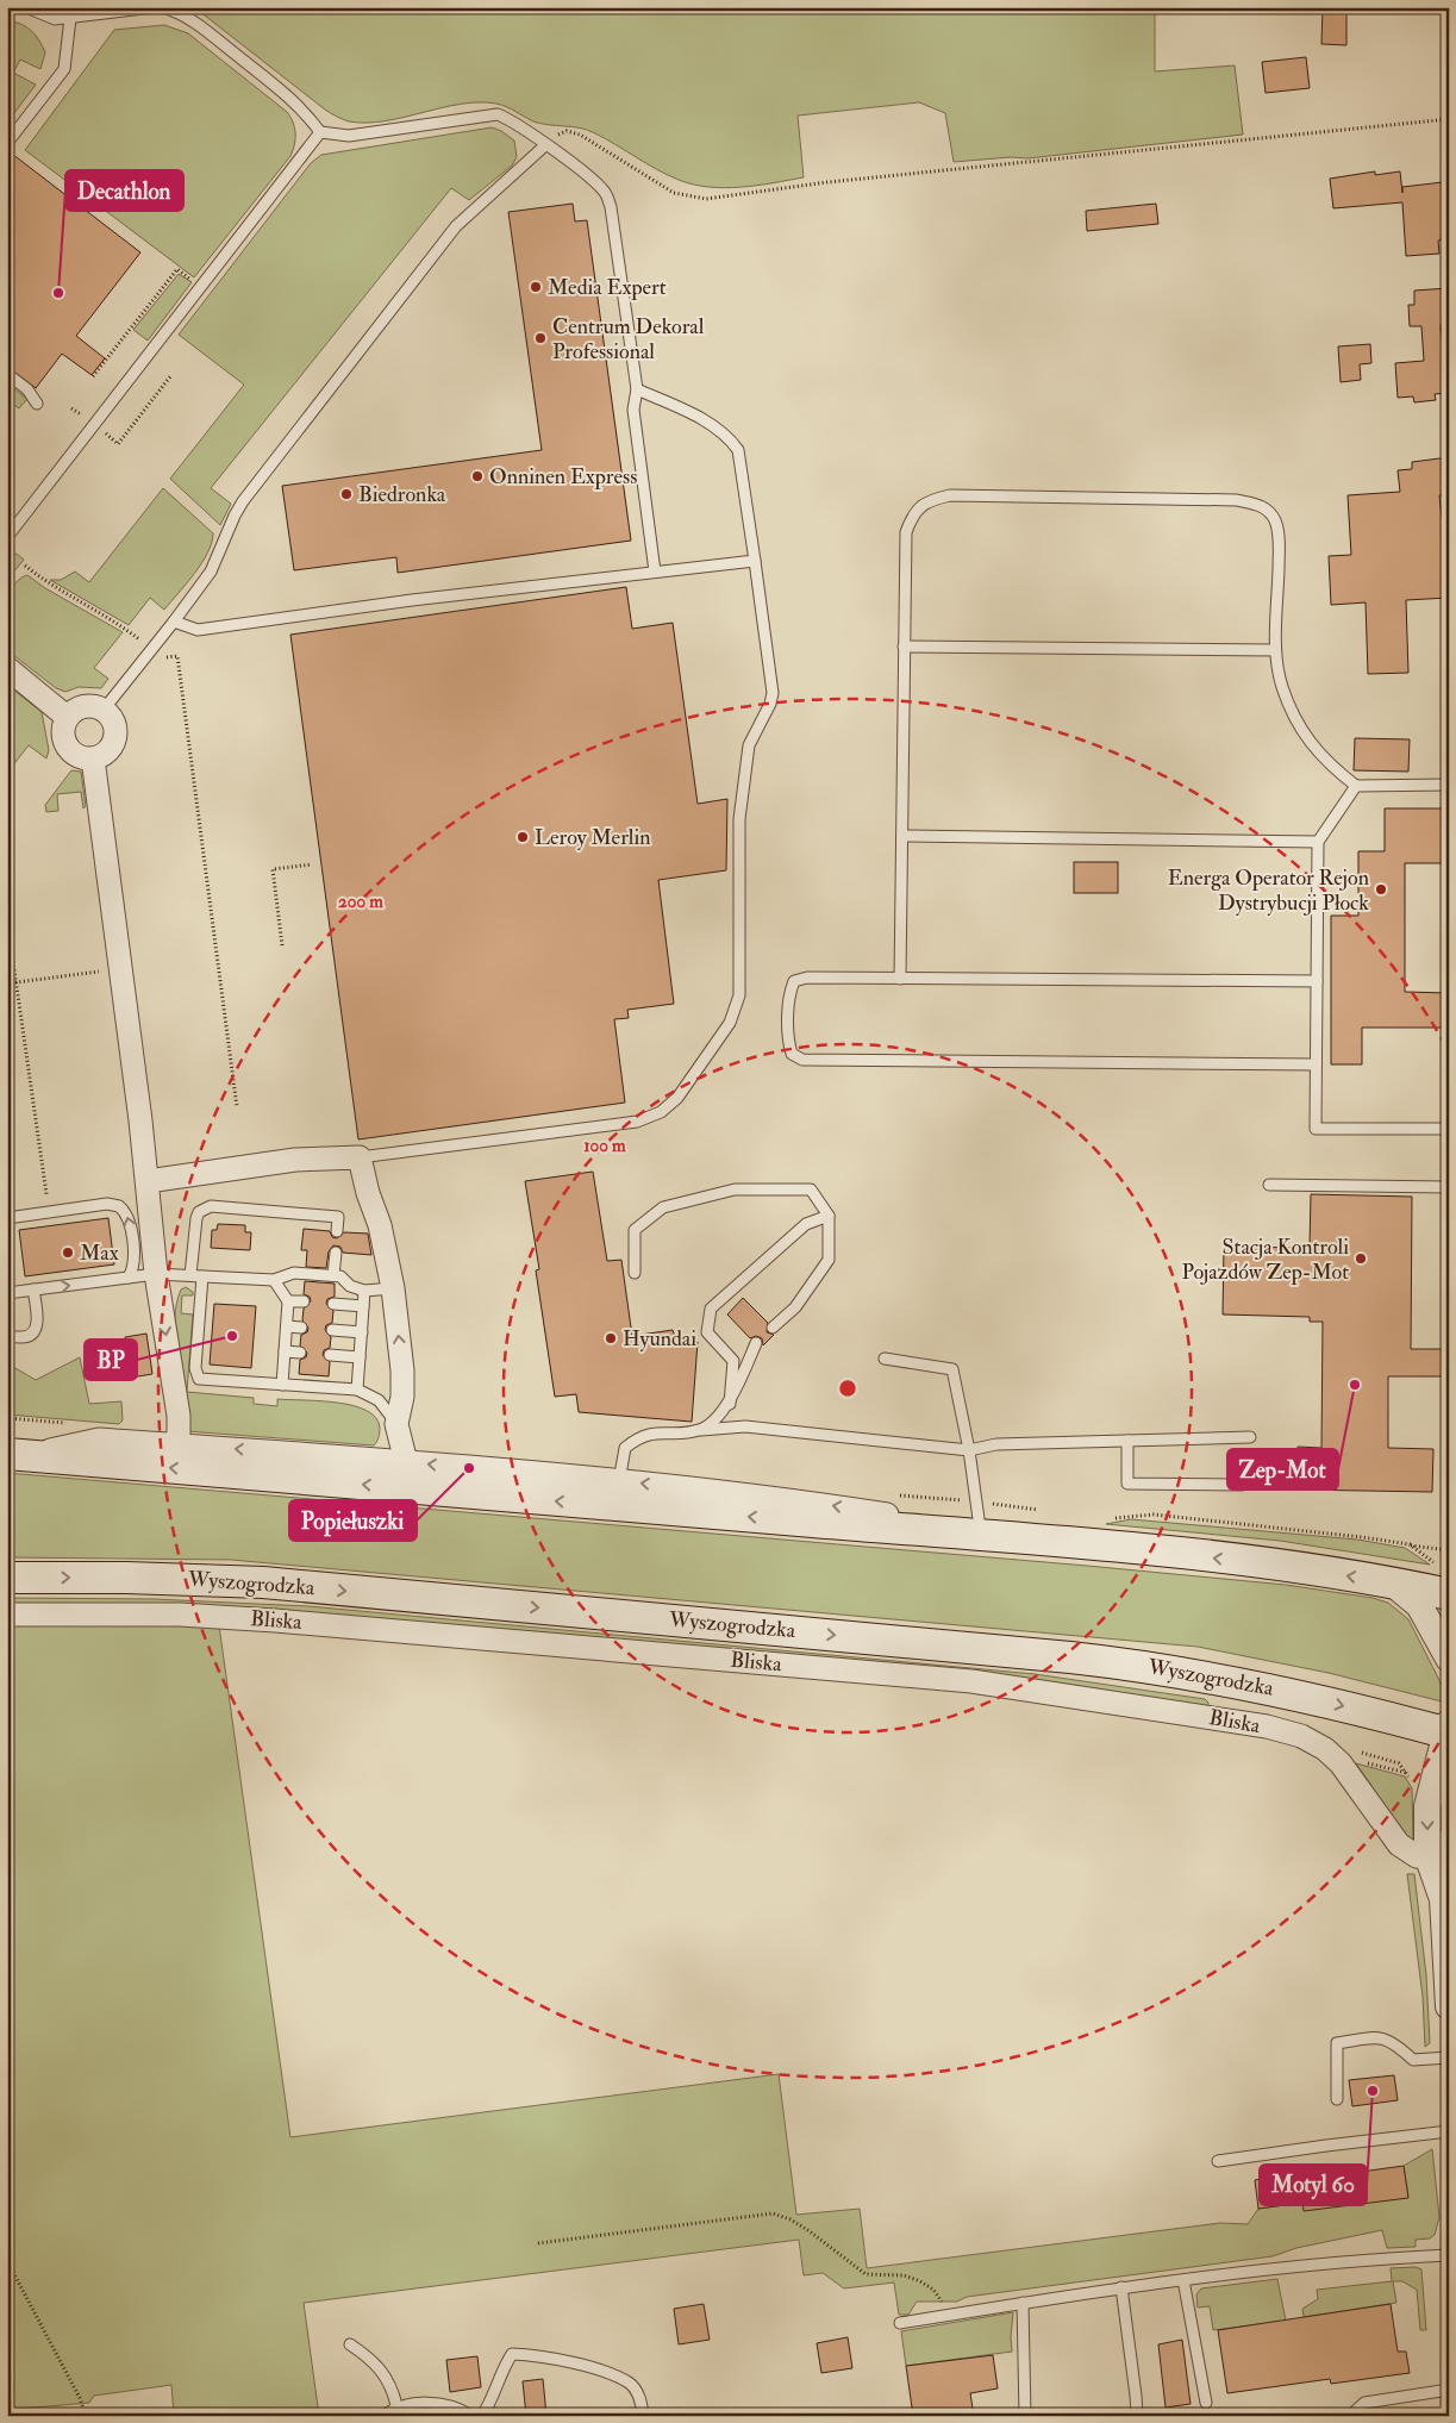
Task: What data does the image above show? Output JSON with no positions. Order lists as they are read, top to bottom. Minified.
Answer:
{"streets":{"main road":["Wyszogrodzka"],"street":["Bliska"]},"places":["Media Expert","Decathlon","Centrum Dekoral Professional","Onninen Express","Biedronka","Leroy Merlin","Energa Operator Rejon Dystrybucji Płock","Max","Stacja Kontroli Pojazdów Zep-Mot","BP","Hyundai","Zep-Mot","Popiełuszki","Motyl 60"],"rings":["200 m","100 m"]}
